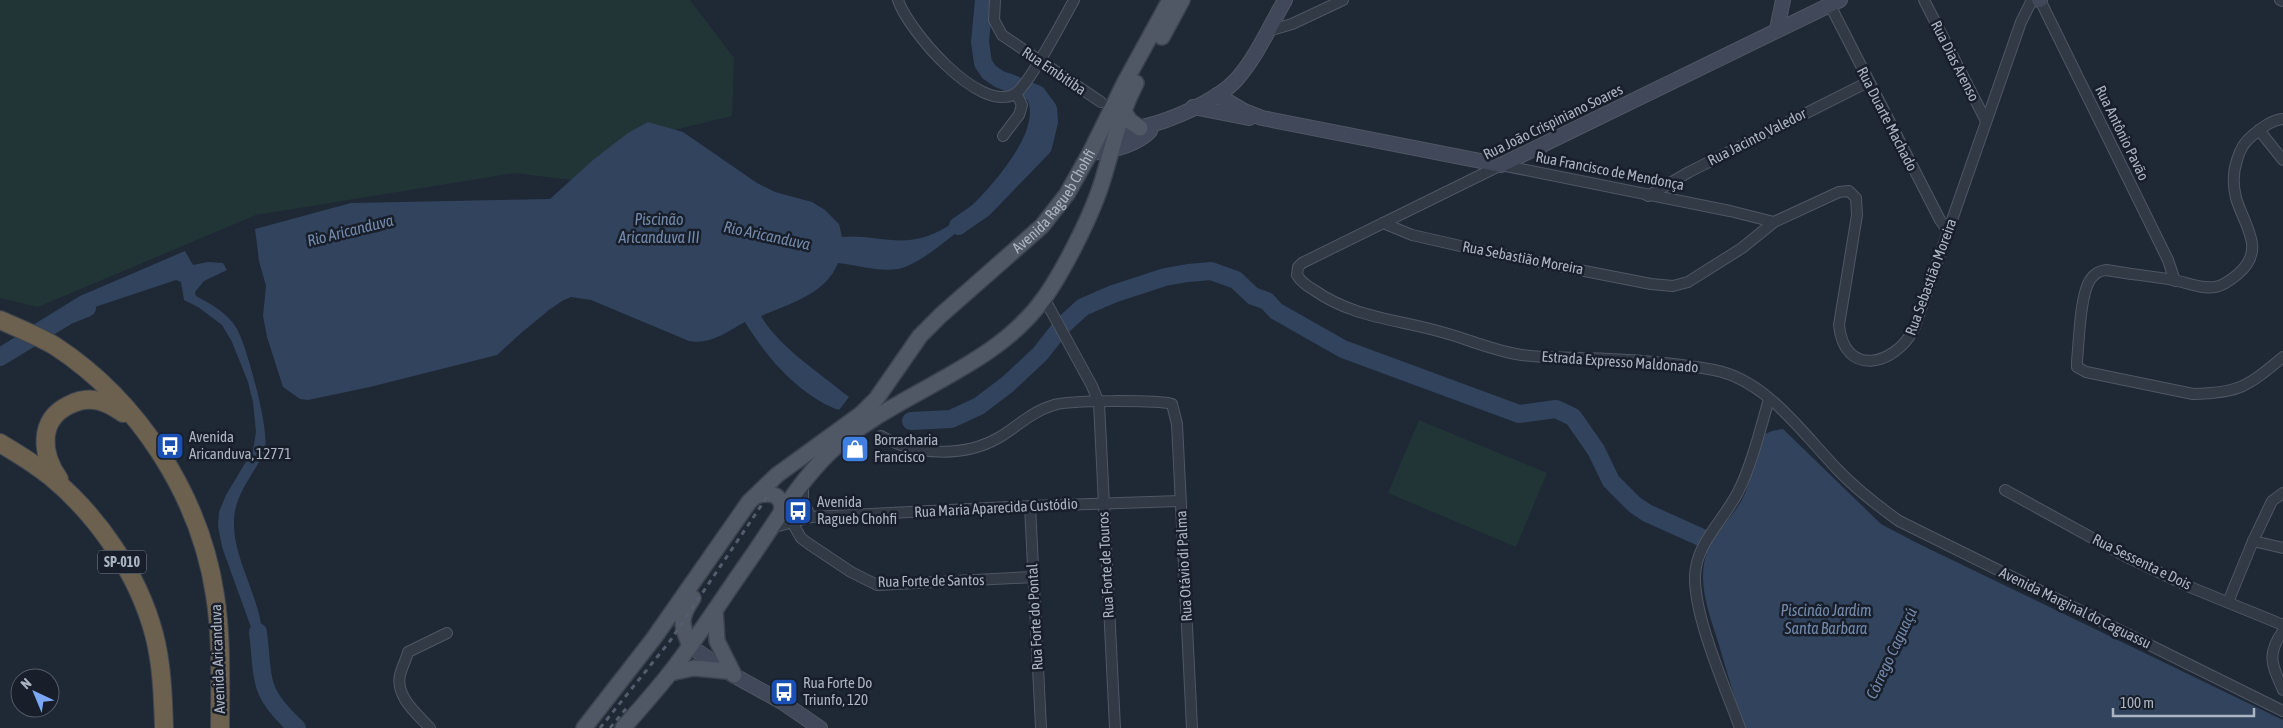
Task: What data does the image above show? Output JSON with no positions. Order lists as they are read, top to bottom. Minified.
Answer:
{"streets":{"highway":["SP-010","Avenida Aricanduva"],"main road":["Avenida Ragueb Chohfi"],"street":["Rua Dias Arenso","Rua Embitiba","Rua Duarte Machado","Rua João Crispiniano Soares","Rua Antônio Pavão","Rua Jacinto Valedor","Rua Francisco de Mendonça","Rua Sebastião Moreira","Estrada Expresso Maldonado","Rua Maria Aparecida Custódio","Rua Sessenta e Dois","Rua Forte de Touros","Rua Otávio di Palma","Rua Forte de Santos","Avenida Marginal do Caguassu","Rua Forte do Pontal"]},"crossings":[["Rua Dias Arenso","Rua Sebastião Moreira"],["Rua Duarte Machado","Rua João Crispiniano Soares"],["Rua Duarte Machado","Rua Jacinto Valedor"],["Rua Duarte Machado","Rua Sebastião Moreira"],["Rua João Crispiniano Soares","Rua Francisco de Mendonça"],["Rua João Crispiniano Soares","Rua Sebastião Moreira"],["Rua João Crispiniano Soares","Estrada Expresso Maldonado"],["Rua Jacinto Valedor","Rua Francisco de Mendonça"],["Rua Francisco de Mendonça","Rua Sebastião Moreira"],["Avenida Ragueb Chohfi","Rua Maria Aparecida Custódio"],["Avenida Ragueb Chohfi","Rua Forte de Santos"],["Estrada Expresso Maldonado","Avenida Marginal do Caguassu"],["Rua Maria Aparecida Custódio","Rua Forte de Touros"],["Rua Maria Aparecida Custódio","Rua Otávio di Palma"],["Rua Maria Aparecida Custódio","Rua Forte de Santos"],["Rua Maria Aparecida Custódio","Rua Forte do Pontal"],["Rua Forte de Touros","Rua Otávio di Palma"],["Rua Forte de Santos","Rua Forte do Pontal"]],"water":["Piscinão Aricanduva III","Rio Aricanduva","Piscinão Jardim Santa Barbara","Córrego Caguaçú"],"places":{"bus stop":["Avenida Aricanduva, 12771","Avenida Ragueb Chohfi","Rua Forte Do Triunfo, 120"],"shop":["Borracharia Francisco"]},"scale_bar":"100 m","north":"top left"}
